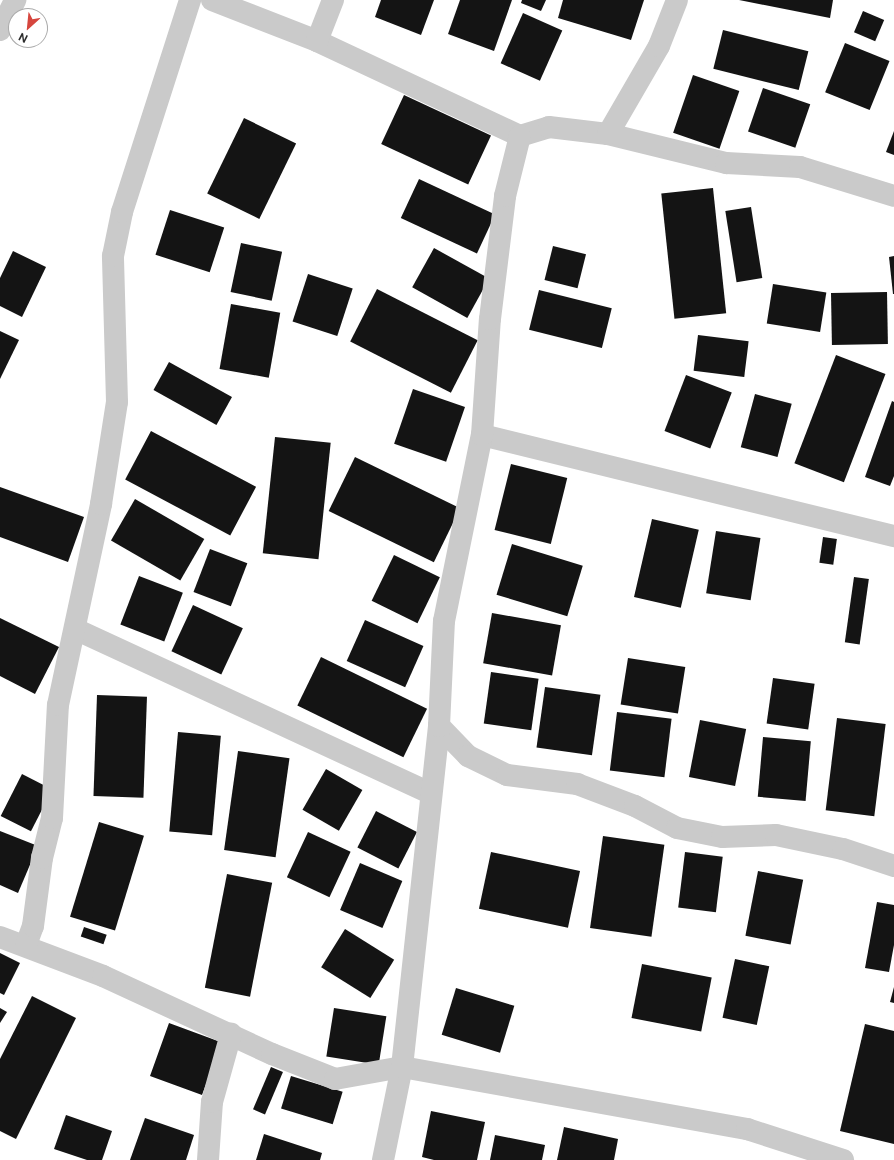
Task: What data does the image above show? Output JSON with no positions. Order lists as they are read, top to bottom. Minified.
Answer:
{"north":"bottom left"}
